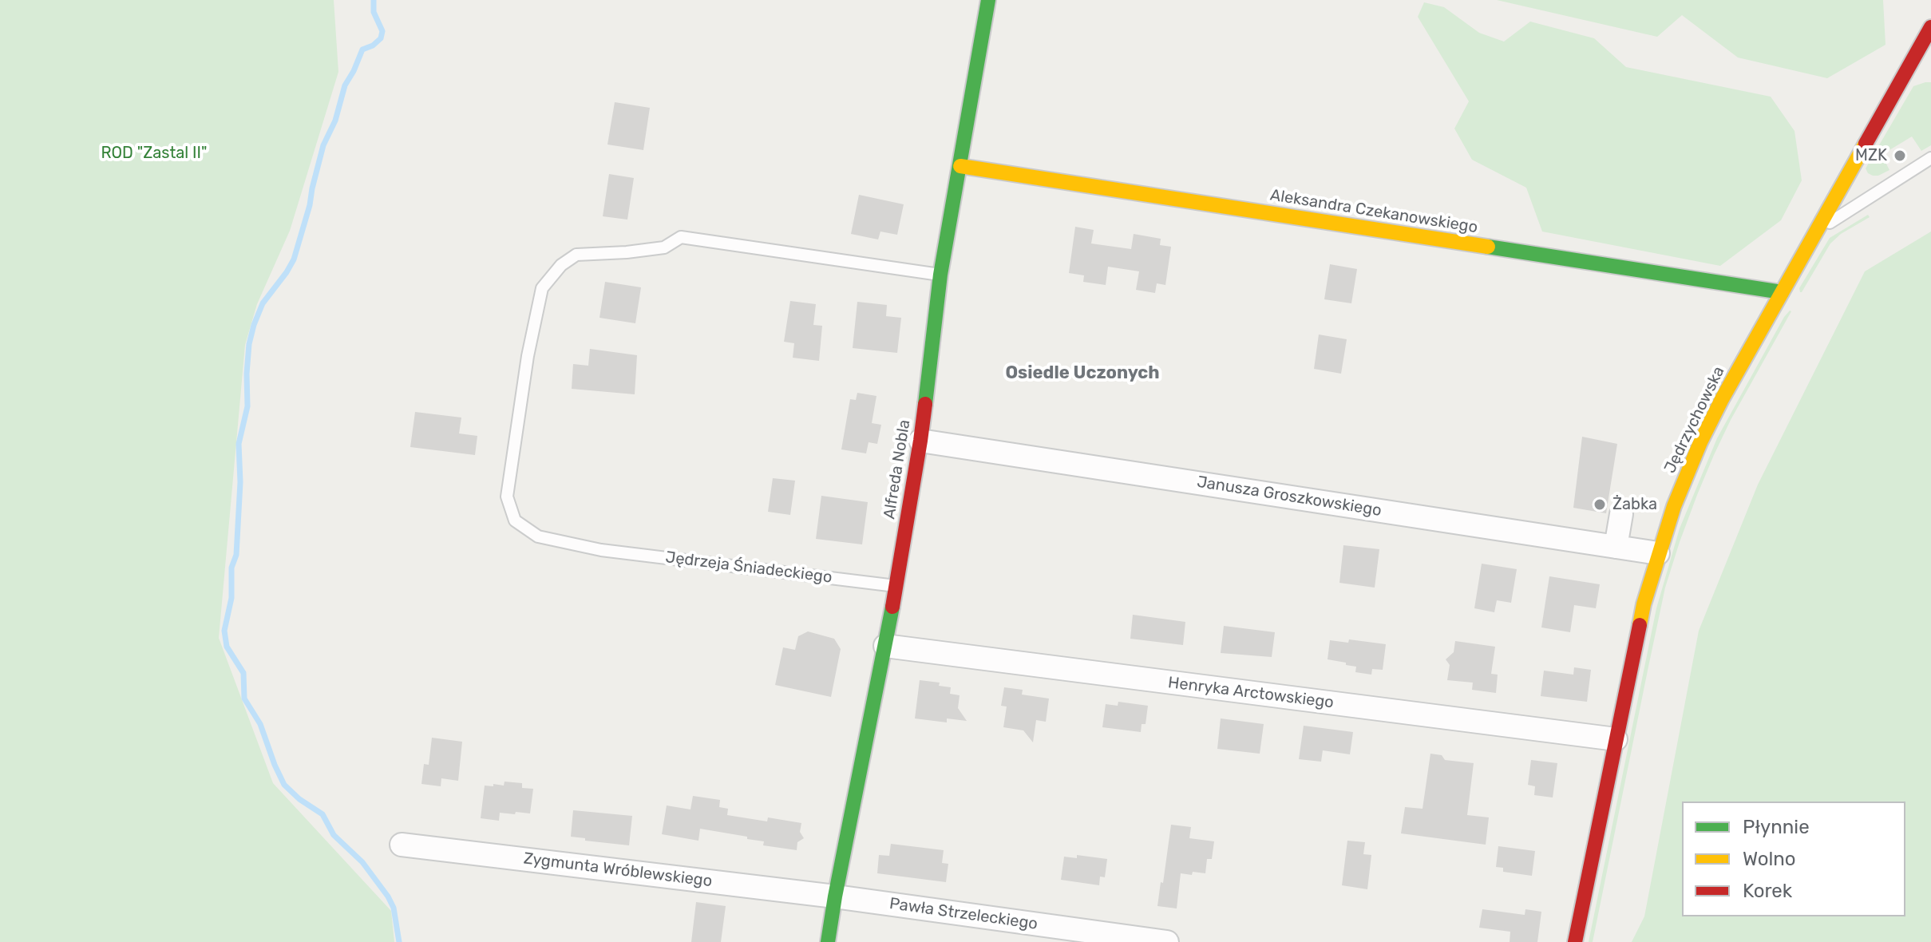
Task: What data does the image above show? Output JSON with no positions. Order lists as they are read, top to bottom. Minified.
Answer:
{"streets":{"street":["Aleksandra Czekanowskiego","Jędrzychowska","Alfreda Nobla","Janusza Groszkowskiego","Henryka Arctowskiego","Zygmunta Wróblewskiego","Pawła Strzeleckiego"],"lane":["Jędrzeja Śniadeckiego"]},"crossings":[["Aleksandra Czekanowskiego","Jędrzychowska"],["Aleksandra Czekanowskiego","Alfreda Nobla"],["Jędrzychowska","Janusza Groszkowskiego"],["Jędrzychowska","Henryka Arctowskiego"],["Alfreda Nobla","Janusza Groszkowskiego"],["Alfreda Nobla","Jędrzeja Śniadeckiego"],["Alfreda Nobla","Henryka Arctowskiego"],["Alfreda Nobla","Zygmunta Wróblewskiego"],["Alfreda Nobla","Pawła Strzeleckiego"],["Zygmunta Wróblewskiego","Pawła Strzeleckiego"]],"districts":["Osiedle Uczonych"],"parks":["ROD \"Zastal II\""],"places":["MZK","Żabka"],"legend":["Płynnie","Wolno","Korek"]}
